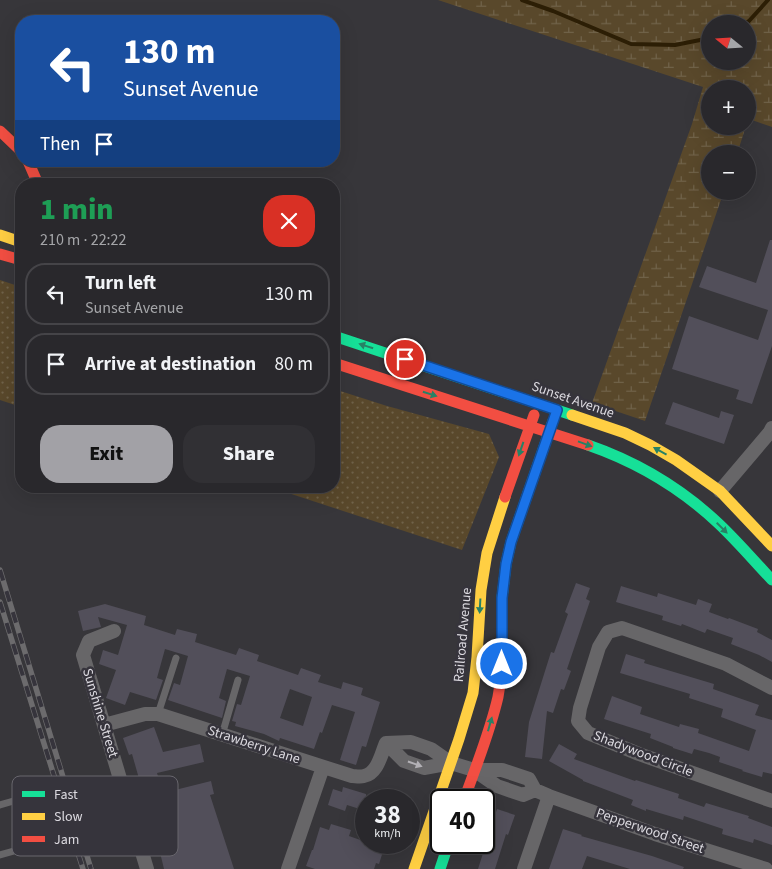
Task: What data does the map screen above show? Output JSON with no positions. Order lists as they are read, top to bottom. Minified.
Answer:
{"streets":{"main road":["Sunset Avenue","Railroad Avenue"],"street":["Sunshine Street","Strawberry Lane","Shadywood Circle","Pepperwood Street"]},"crossings":[["Sunset Avenue","Railroad Avenue"],["Railroad Avenue","Pepperwood Street"],["Sunshine Street","Strawberry Lane"]],"legend":["Fast","Slow","Jam"],"north":"left","page":{"map_buttons":["+","−"],"turn":["130 m","Sunset Avenue"],"then":"Then","heading":["1 min","210 m · 22:22"],"list":[{"name":"Turn left","note":"Sunset Avenue","value":"130 m"},{"name":"Arrive at destination","value":"80 m"}],"buttons":["Exit","Share"],"speed":"38 km/h","limit":"40"}}
